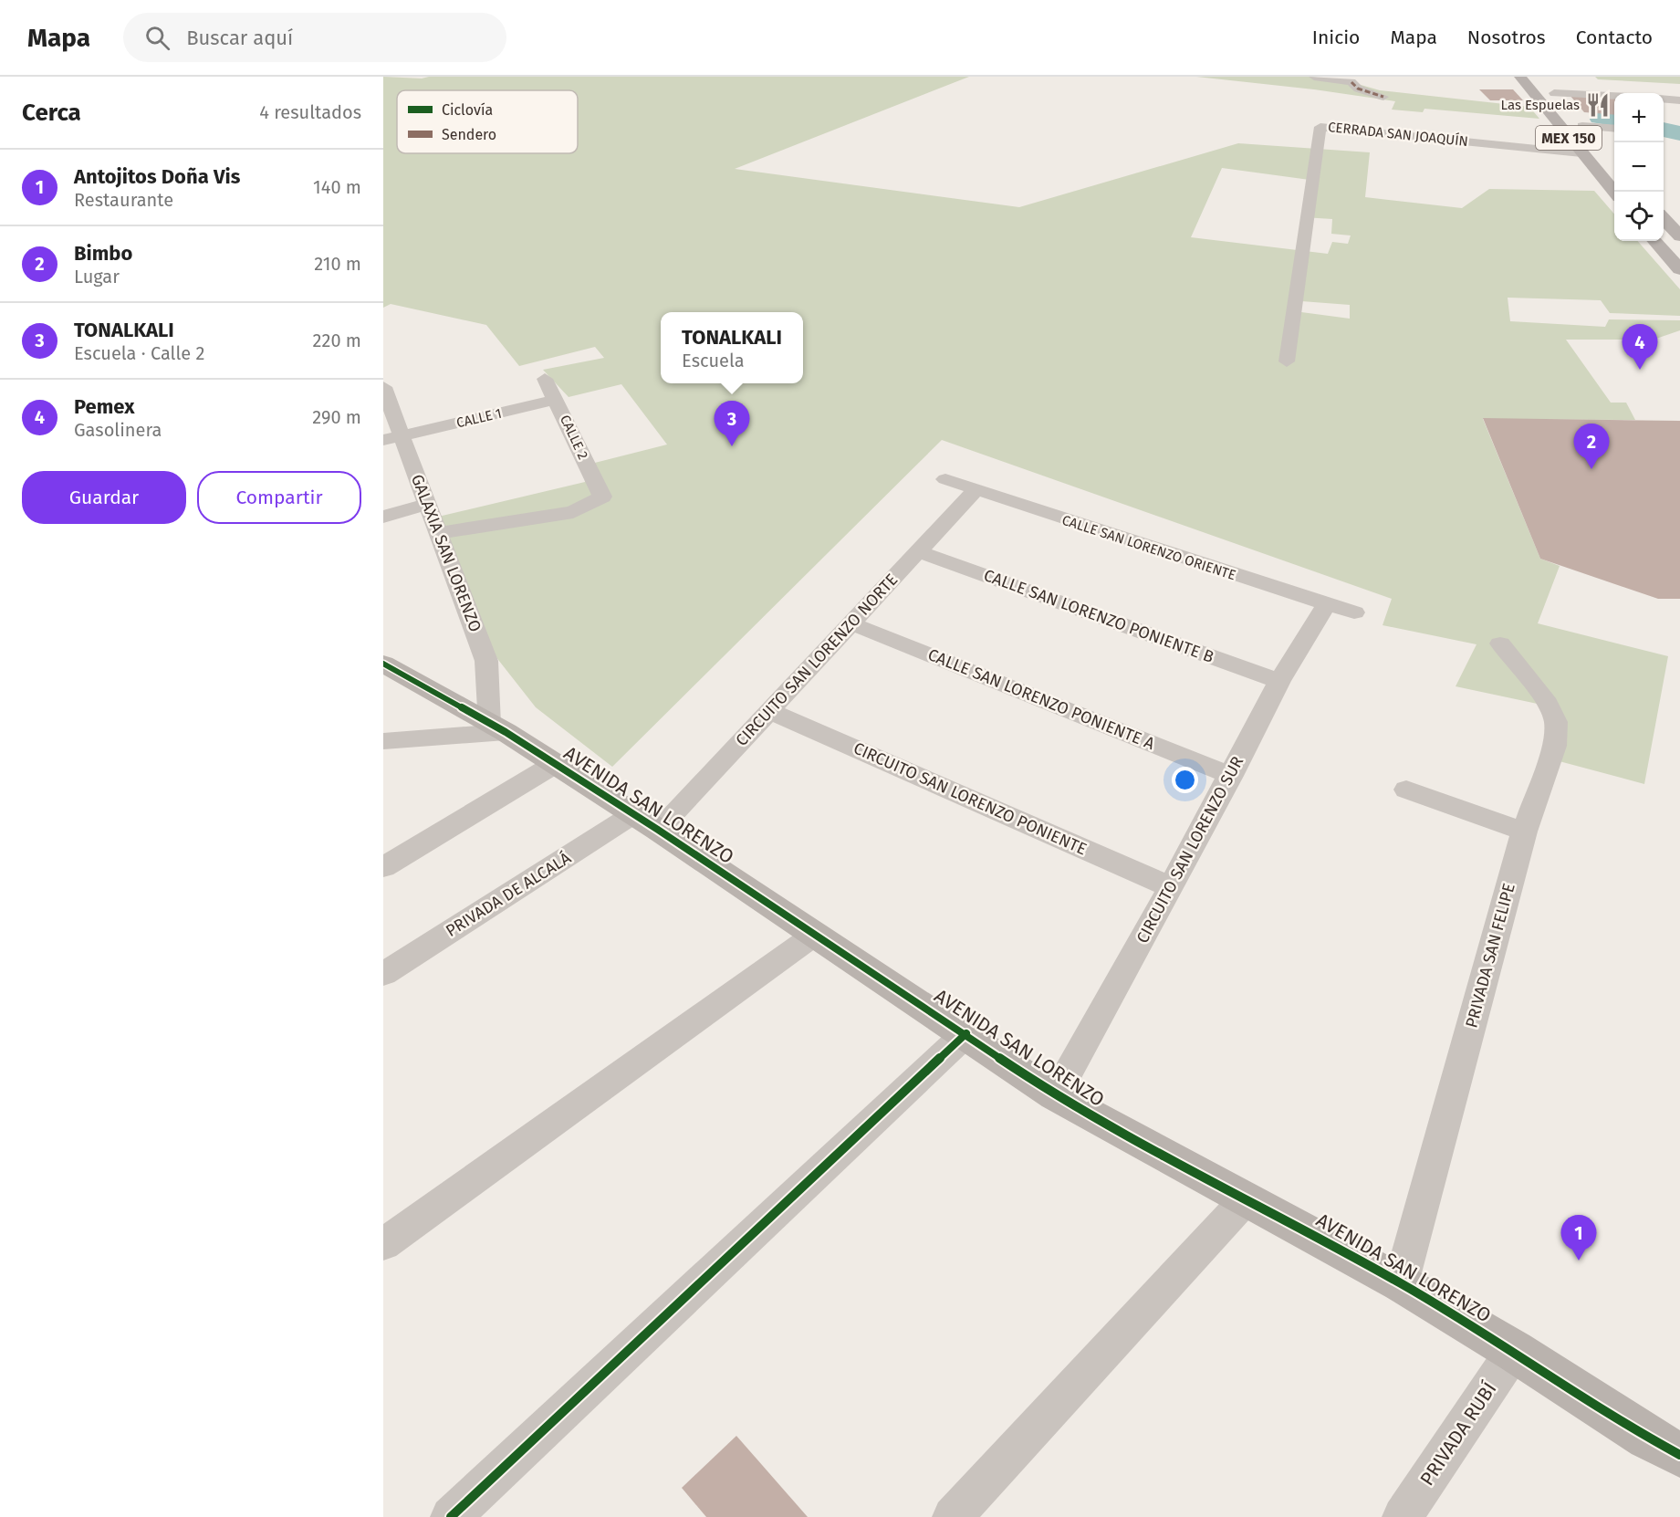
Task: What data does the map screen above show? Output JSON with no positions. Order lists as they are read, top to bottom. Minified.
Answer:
{"streets":{"main road":["MEX 150"],"street":["CERRADA SAN JOAQUÍN","CALLE 1","CALLE 2","CALLE SAN LORENZO ORIENTE","GALAXIA SAN LORENZO","CALLE SAN LORENZO PONIENTE B","CIRCUITO SAN LORENZO NORTE","CALLE SAN LORENZO PONIENTE A","CIRCUITO SAN LORENZO PONIENTE","AVENIDA SAN LORENZO","CIRCUITO SAN LORENZO SUR","PRIVADA DE ALCALÁ","PRIVADA SAN FELIPE","PRIVADA RUBÍ"]},"crossings":[["CERRADA SAN JOAQUÍN","MEX 150"],["CALLE 1","CALLE 2"],["CALLE 1","GALAXIA SAN LORENZO"],["CALLE 2","GALAXIA SAN LORENZO"],["CALLE SAN LORENZO ORIENTE","CIRCUITO SAN LORENZO NORTE"],["CALLE SAN LORENZO ORIENTE","CIRCUITO SAN LORENZO SUR"],["GALAXIA SAN LORENZO","AVENIDA SAN LORENZO"],["CALLE SAN LORENZO PONIENTE B","CIRCUITO SAN LORENZO NORTE"],["CALLE SAN LORENZO PONIENTE B","CIRCUITO SAN LORENZO SUR"],["CIRCUITO SAN LORENZO NORTE","CALLE SAN LORENZO PONIENTE A"],["CIRCUITO SAN LORENZO NORTE","CIRCUITO SAN LORENZO PONIENTE"],["CIRCUITO SAN LORENZO NORTE","AVENIDA SAN LORENZO"],["CIRCUITO SAN LORENZO NORTE","PRIVADA DE ALCALÁ"],["CALLE SAN LORENZO PONIENTE A","CIRCUITO SAN LORENZO SUR"],["CIRCUITO SAN LORENZO PONIENTE","CIRCUITO SAN LORENZO SUR"],["AVENIDA SAN LORENZO","CIRCUITO SAN LORENZO SUR"],["AVENIDA SAN LORENZO","PRIVADA DE ALCALÁ"],["AVENIDA SAN LORENZO","PRIVADA SAN FELIPE"],["AVENIDA SAN LORENZO","PRIVADA RUBÍ"]],"places":{"restaurant":["Las Espuelas"]},"legend":["Ciclovía","Sendero"],"page":{"header":"Mapa","search":"Buscar aquí","nav":["Inicio","Mapa","Nosotros","Contacto"],"heading":["Cerca","4 resultados"],"map_buttons":["+","−"],"list":[{"mark":"1","name":"Antojitos Doña Vis","note":"Restaurante","value":"140 m"},{"mark":"2","name":"Bimbo","note":"Lugar","value":"210 m"},{"mark":"3","name":"TONALKALI","note":"Escuela · Calle 2","value":"220 m"},{"mark":"4","name":"Pemex","note":"Gasolinera","value":"290 m"}],"popup":["TONALKALI","Escuela"],"pins":["4","3","2","1"],"buttons":["Guardar","Compartir"]}}
